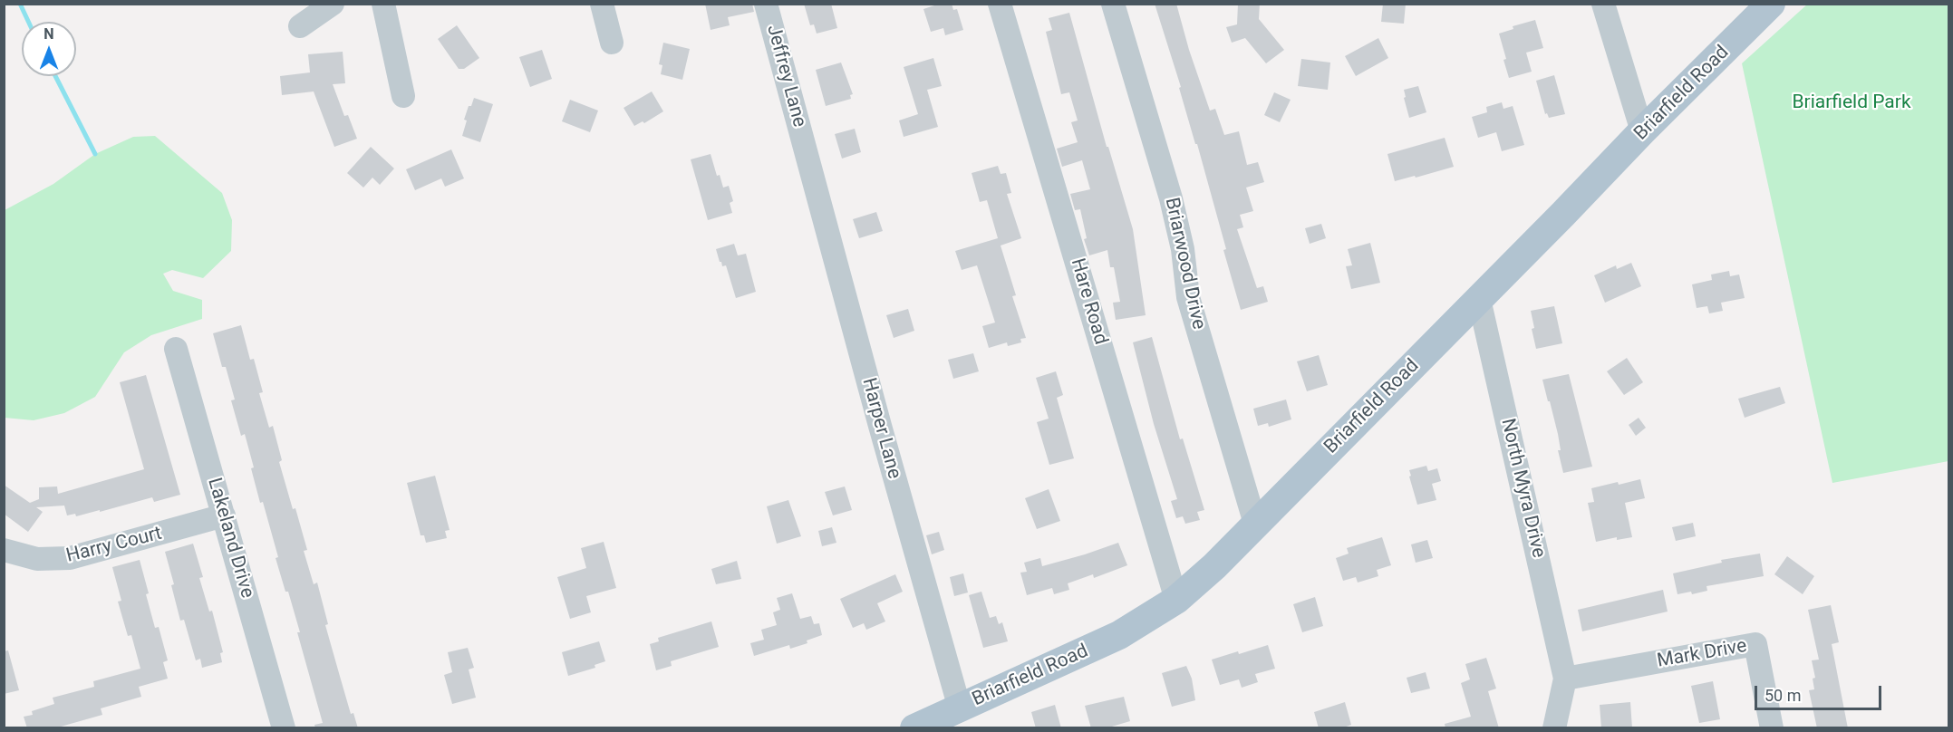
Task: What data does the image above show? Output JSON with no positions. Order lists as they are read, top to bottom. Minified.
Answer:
{"streets":{"main road":["Briarfield Road"],"street":["Jeffrey Lane","Briarwood Drive","Hare Road","Harper Lane","North Myra Drive","Lakeland Drive","Harry Court","Mark Drive"]},"crossings":[["Jeffrey Lane","Harper Lane"],["Briarfield Road","Briarwood Drive"],["Briarfield Road","Hare Road"],["Briarfield Road","Harper Lane"],["Briarfield Road","North Myra Drive"],["North Myra Drive","Mark Drive"],["Lakeland Drive","Harry Court"]],"parks":["Briarfield Park"],"scale_bar":"50 m","north":"top"}
